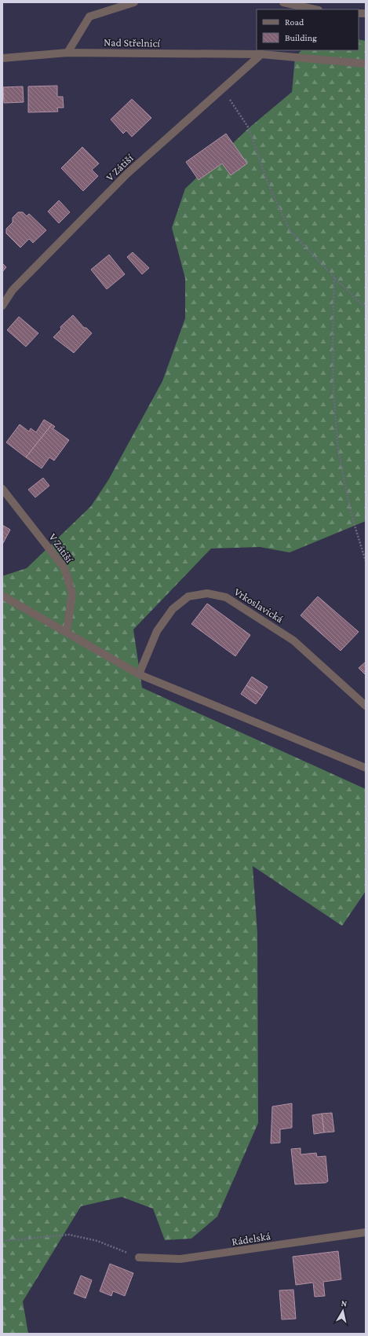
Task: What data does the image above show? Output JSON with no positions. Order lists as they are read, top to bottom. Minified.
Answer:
{"streets":{"street":["Nad Střelnicí","V Zátiší","Vrkoslavická","Rádelská"]},"crossings":[["Nad Střelnicí","V Zátiší"]],"legend":["Road","Building"],"north":"top"}
